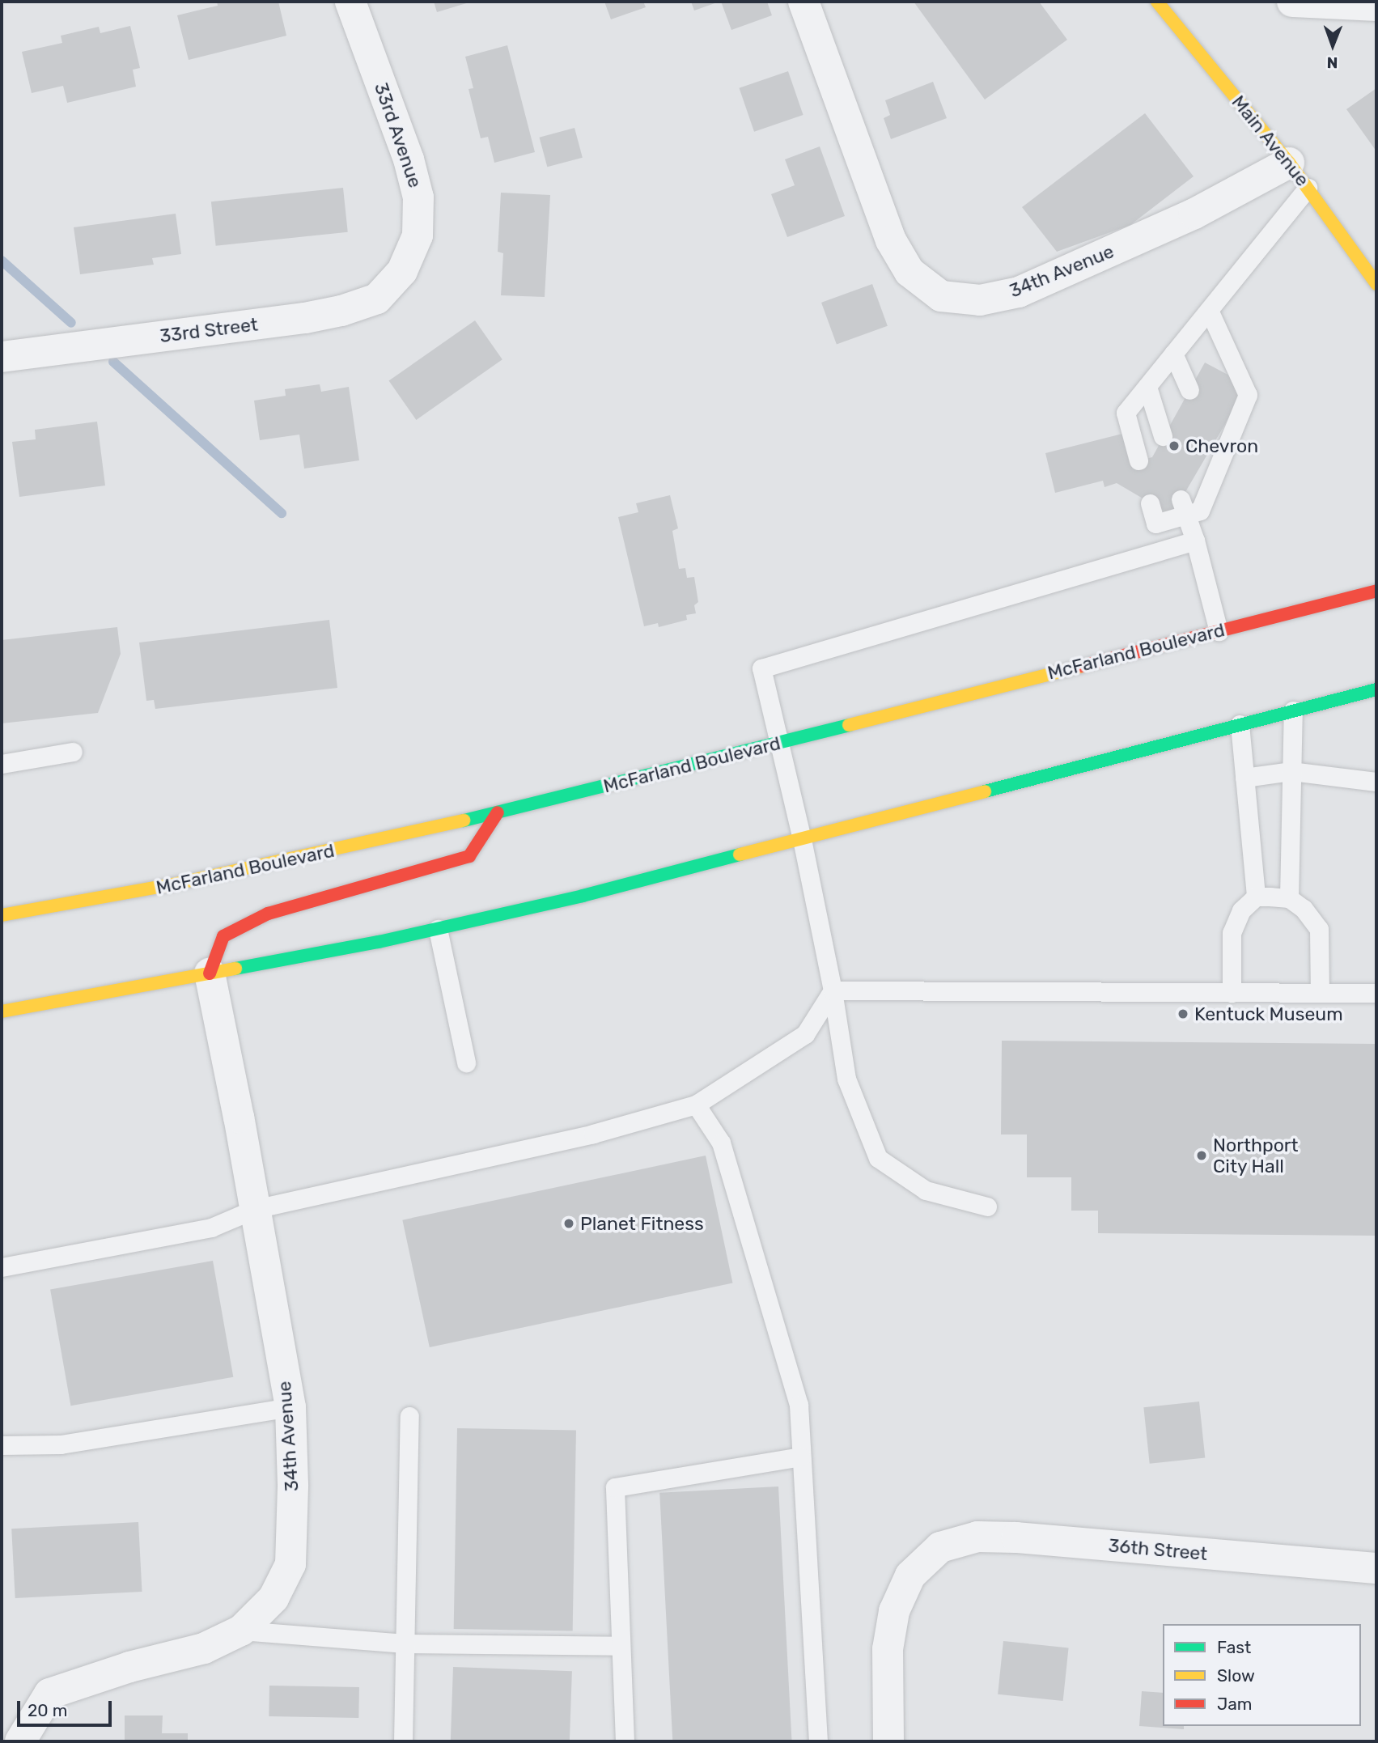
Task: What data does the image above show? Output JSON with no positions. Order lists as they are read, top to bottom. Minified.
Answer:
{"streets":{"main road":["Main Avenue","McFarland Boulevard"],"street":["33rd Avenue","34th Avenue","33rd Street","36th Street"]},"crossings":[["33rd Avenue","33rd Street"],["Main Avenue","34th Avenue"]],"places":["Chevron","Kentuck Museum","Northport City Hall","Planet Fitness"],"legend":["Fast","Slow","Jam"],"scale_bar":"20 m","north":"bottom"}
